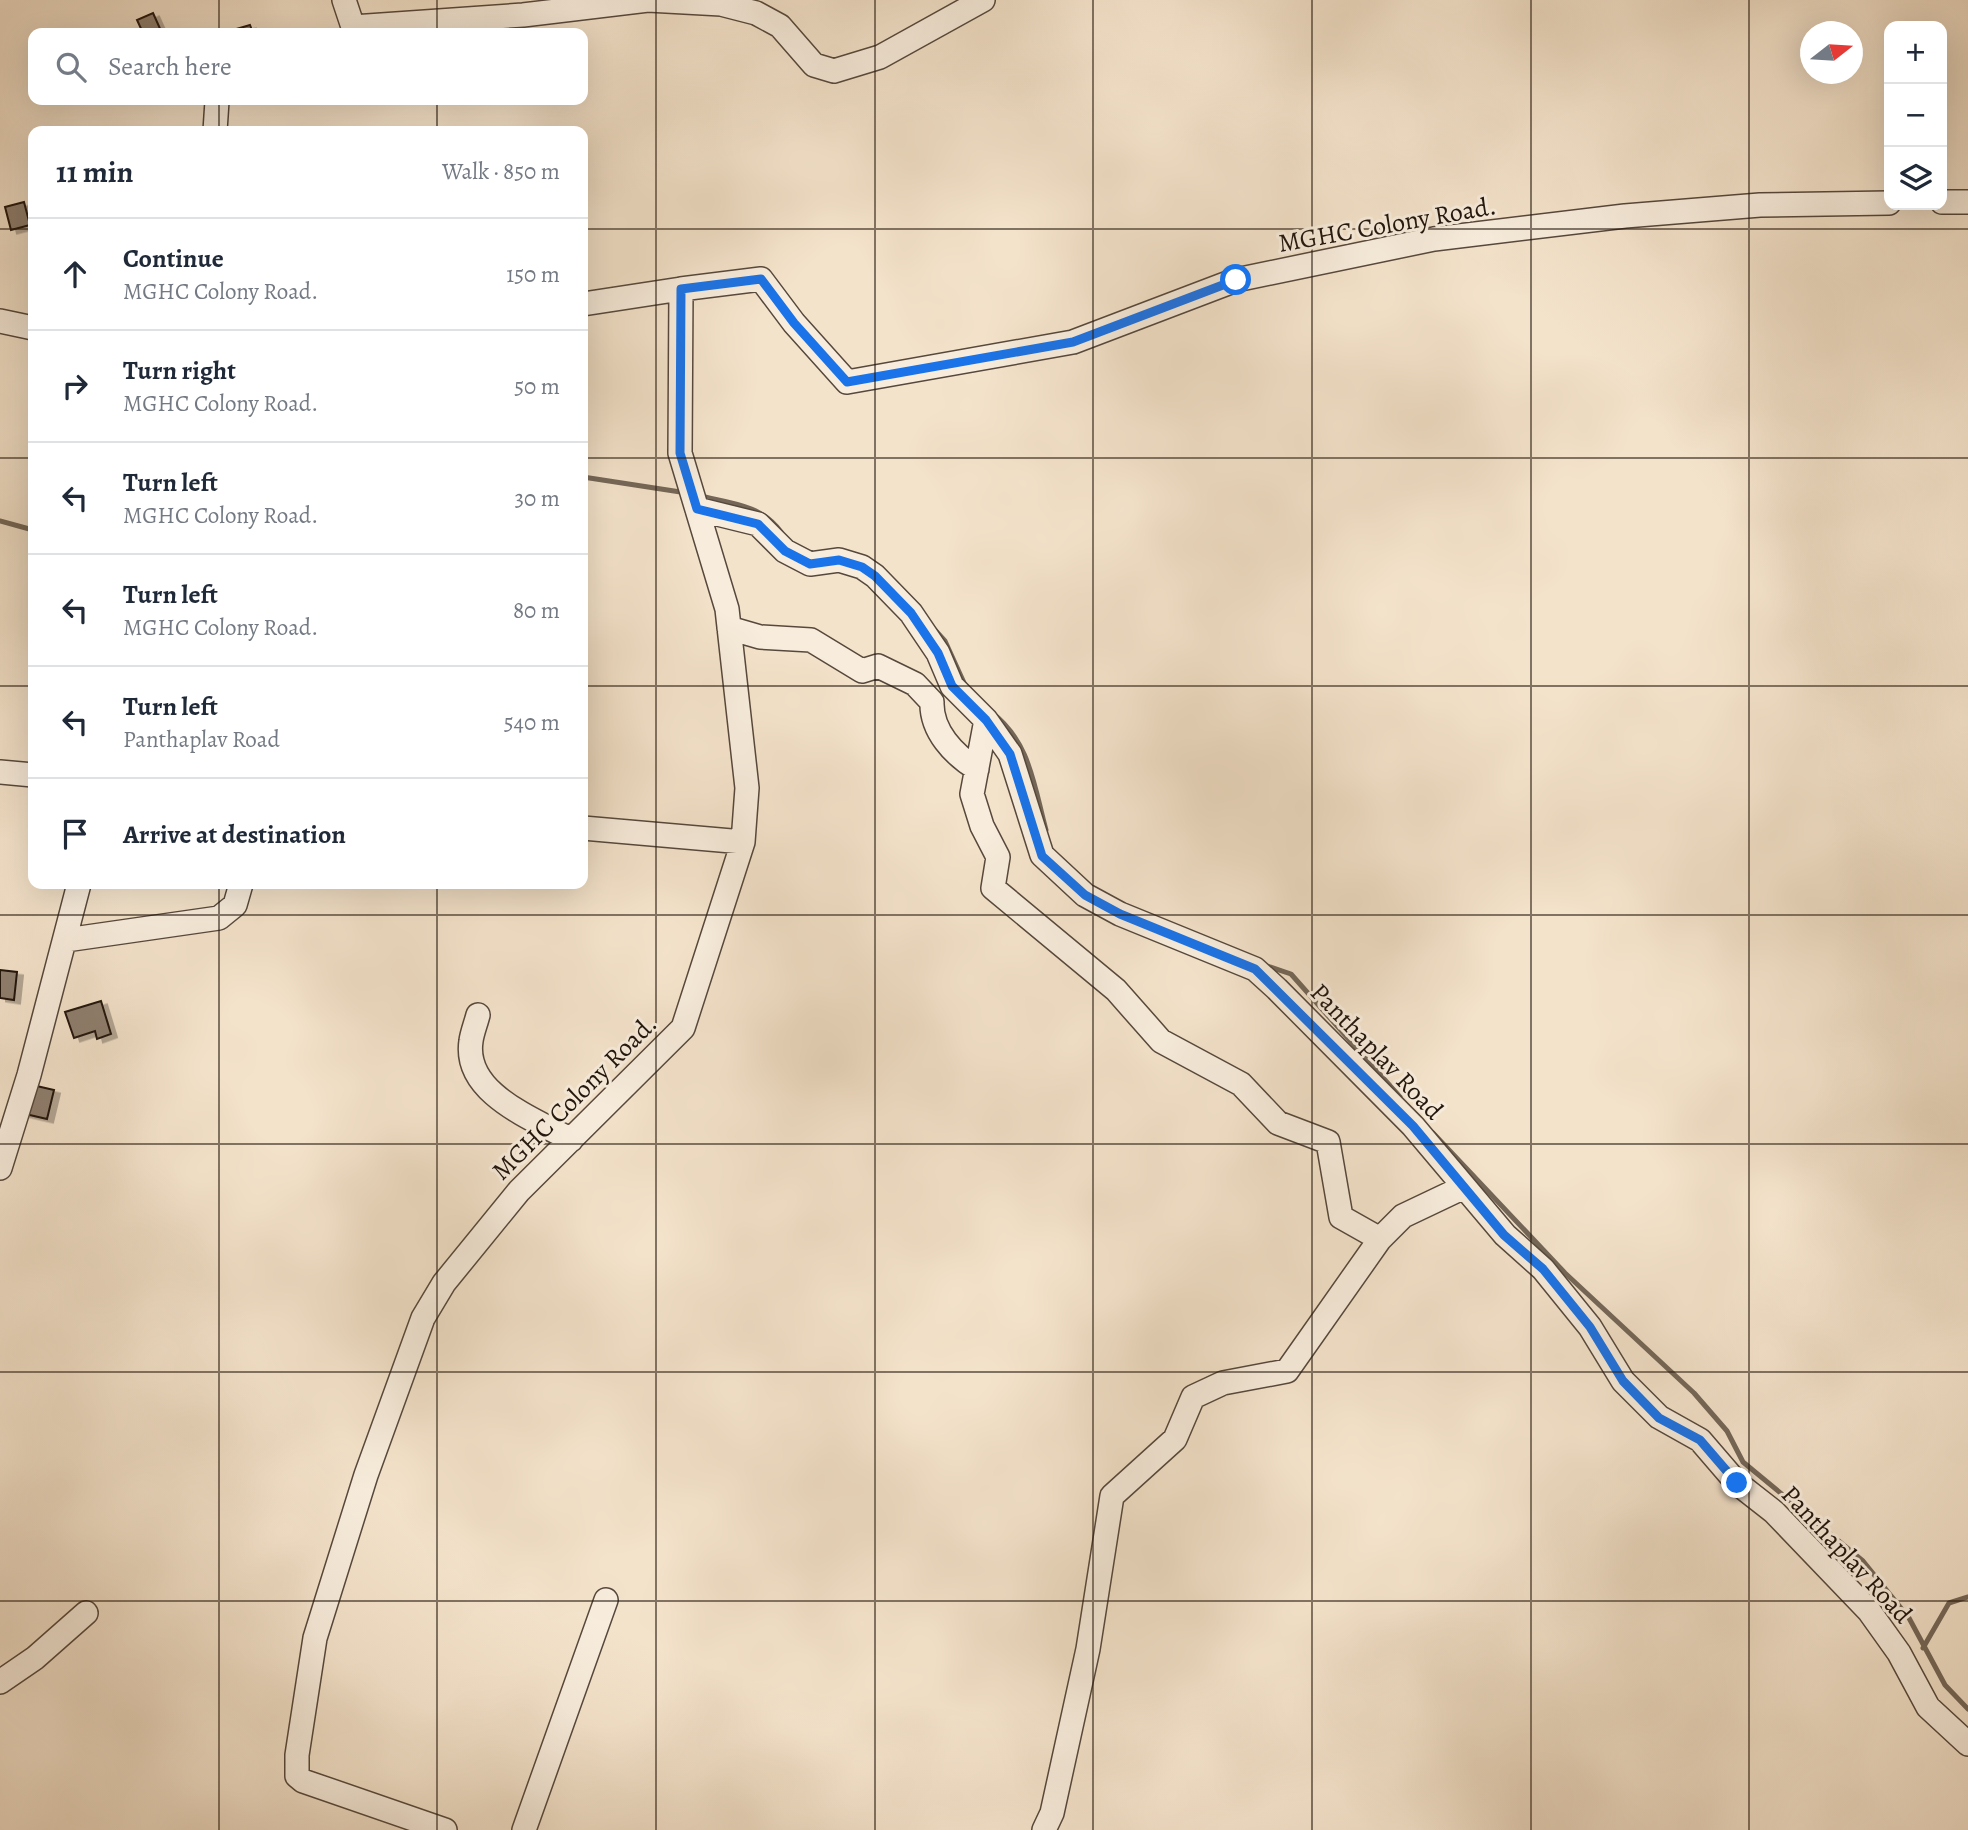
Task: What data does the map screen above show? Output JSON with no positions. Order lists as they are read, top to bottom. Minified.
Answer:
{"streets":{"street":["MGHC Colony Road.","Panthaplav Road"]},"crossings":[["MGHC Colony Road.","Panthaplav Road"]],"north":"right","page":{"map_buttons":["+","−"],"search":"Search here","heading":["11 min","Walk · 850 m"],"list":[["Continue","MGHC Colony Road.","150 m"],["Turn right","MGHC Colony Road.","50 m"],["Turn left","MGHC Colony Road.","30 m"],["Turn left","MGHC Colony Road.","80 m"],["Turn left","Panthaplav Road","540 m"],"Arrive at destination"]}}
